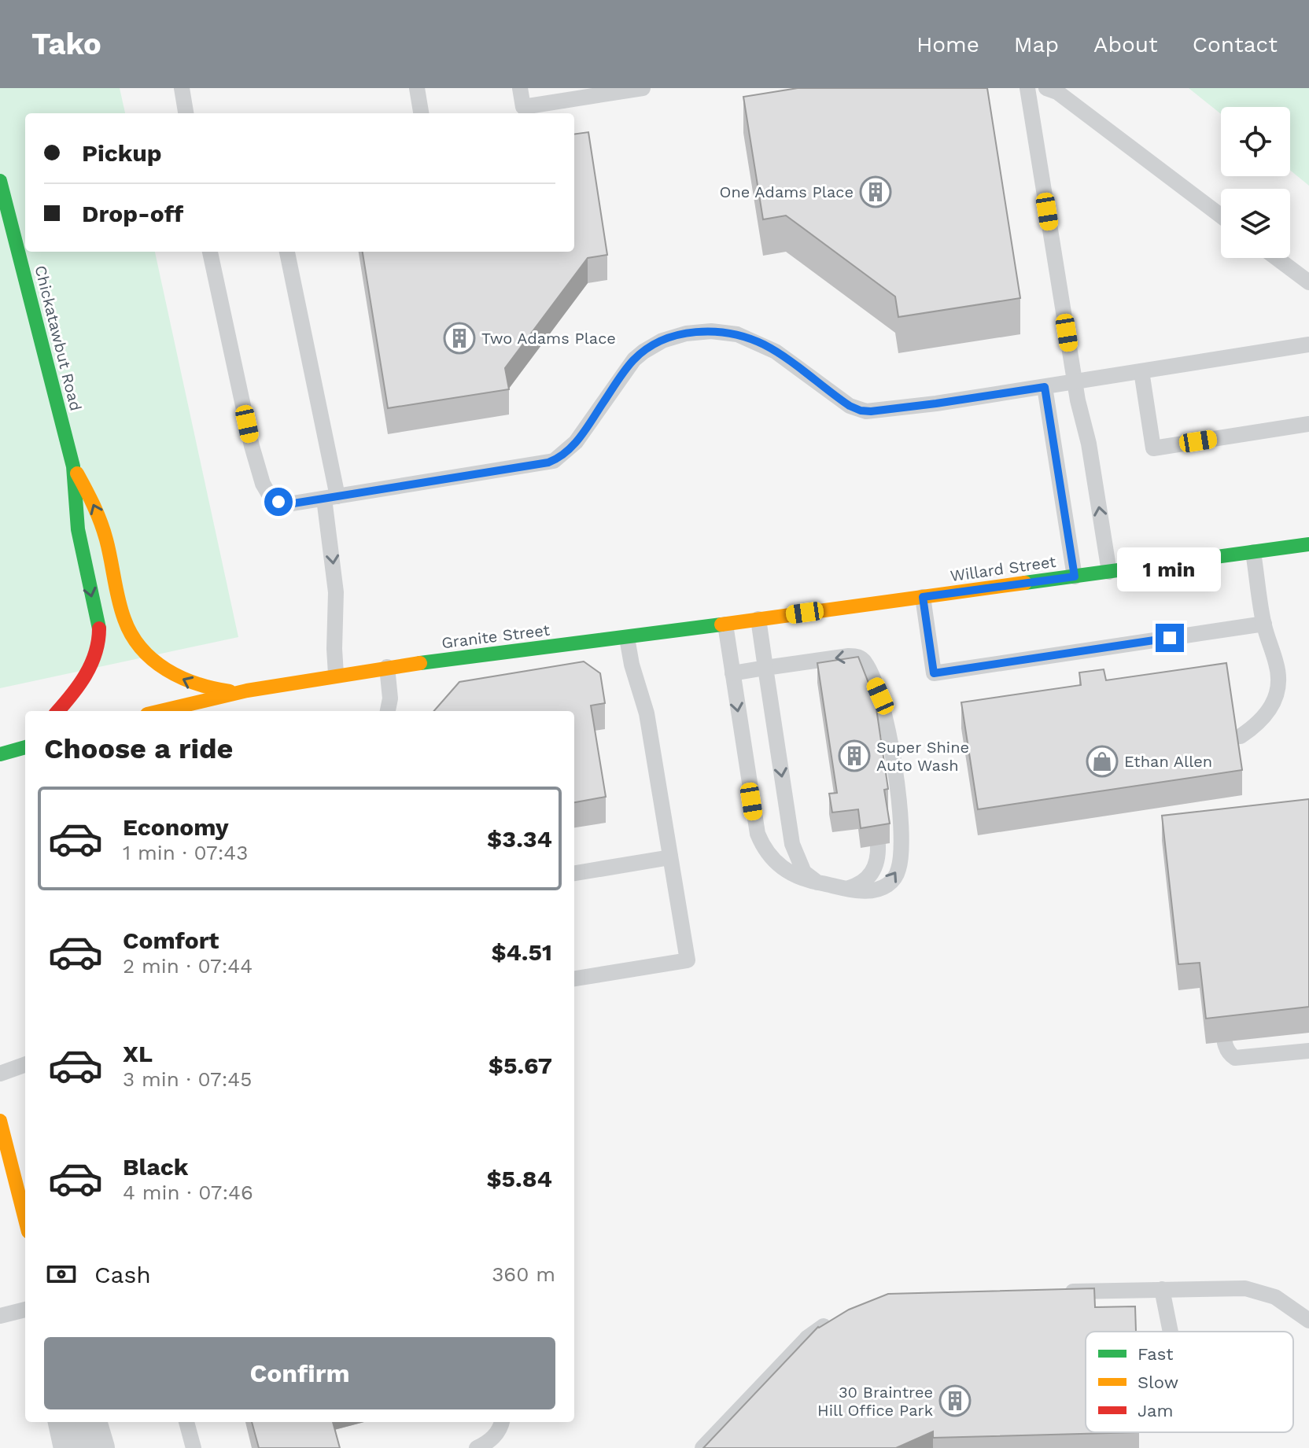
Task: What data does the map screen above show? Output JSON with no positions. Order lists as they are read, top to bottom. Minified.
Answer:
{"streets":{"main road":["Chickatawbut Road","Willard Street","Granite Street"]},"crossings":[["Chickatawbut Road","Granite Street"],["Willard Street","Granite Street"]],"places":{"building":["One Adams Place","Two Adams Place","Super Shine Auto Wash","30 Braintree Hill Office Park"],"shop":["Ethan Allen"]},"legend":["Fast","Slow","Jam"],"page":{"header":"Tako","nav":["Home","Map","About","Contact"],"banner":["Pickup","Drop-off"],"bubble":"1 min","heading":"Choose a ride","list":[{"name":"Economy","note":"1 min · 07:43","value":"$3.34"},{"name":"Comfort","note":"2 min · 07:44","value":"$4.51"},{"name":"XL","note":"3 min · 07:45","value":"$5.67"},{"name":"Black","note":"4 min · 07:46","value":"$5.84"}],"pay":["Cash","360 m"],"buttons":"Confirm"}}
